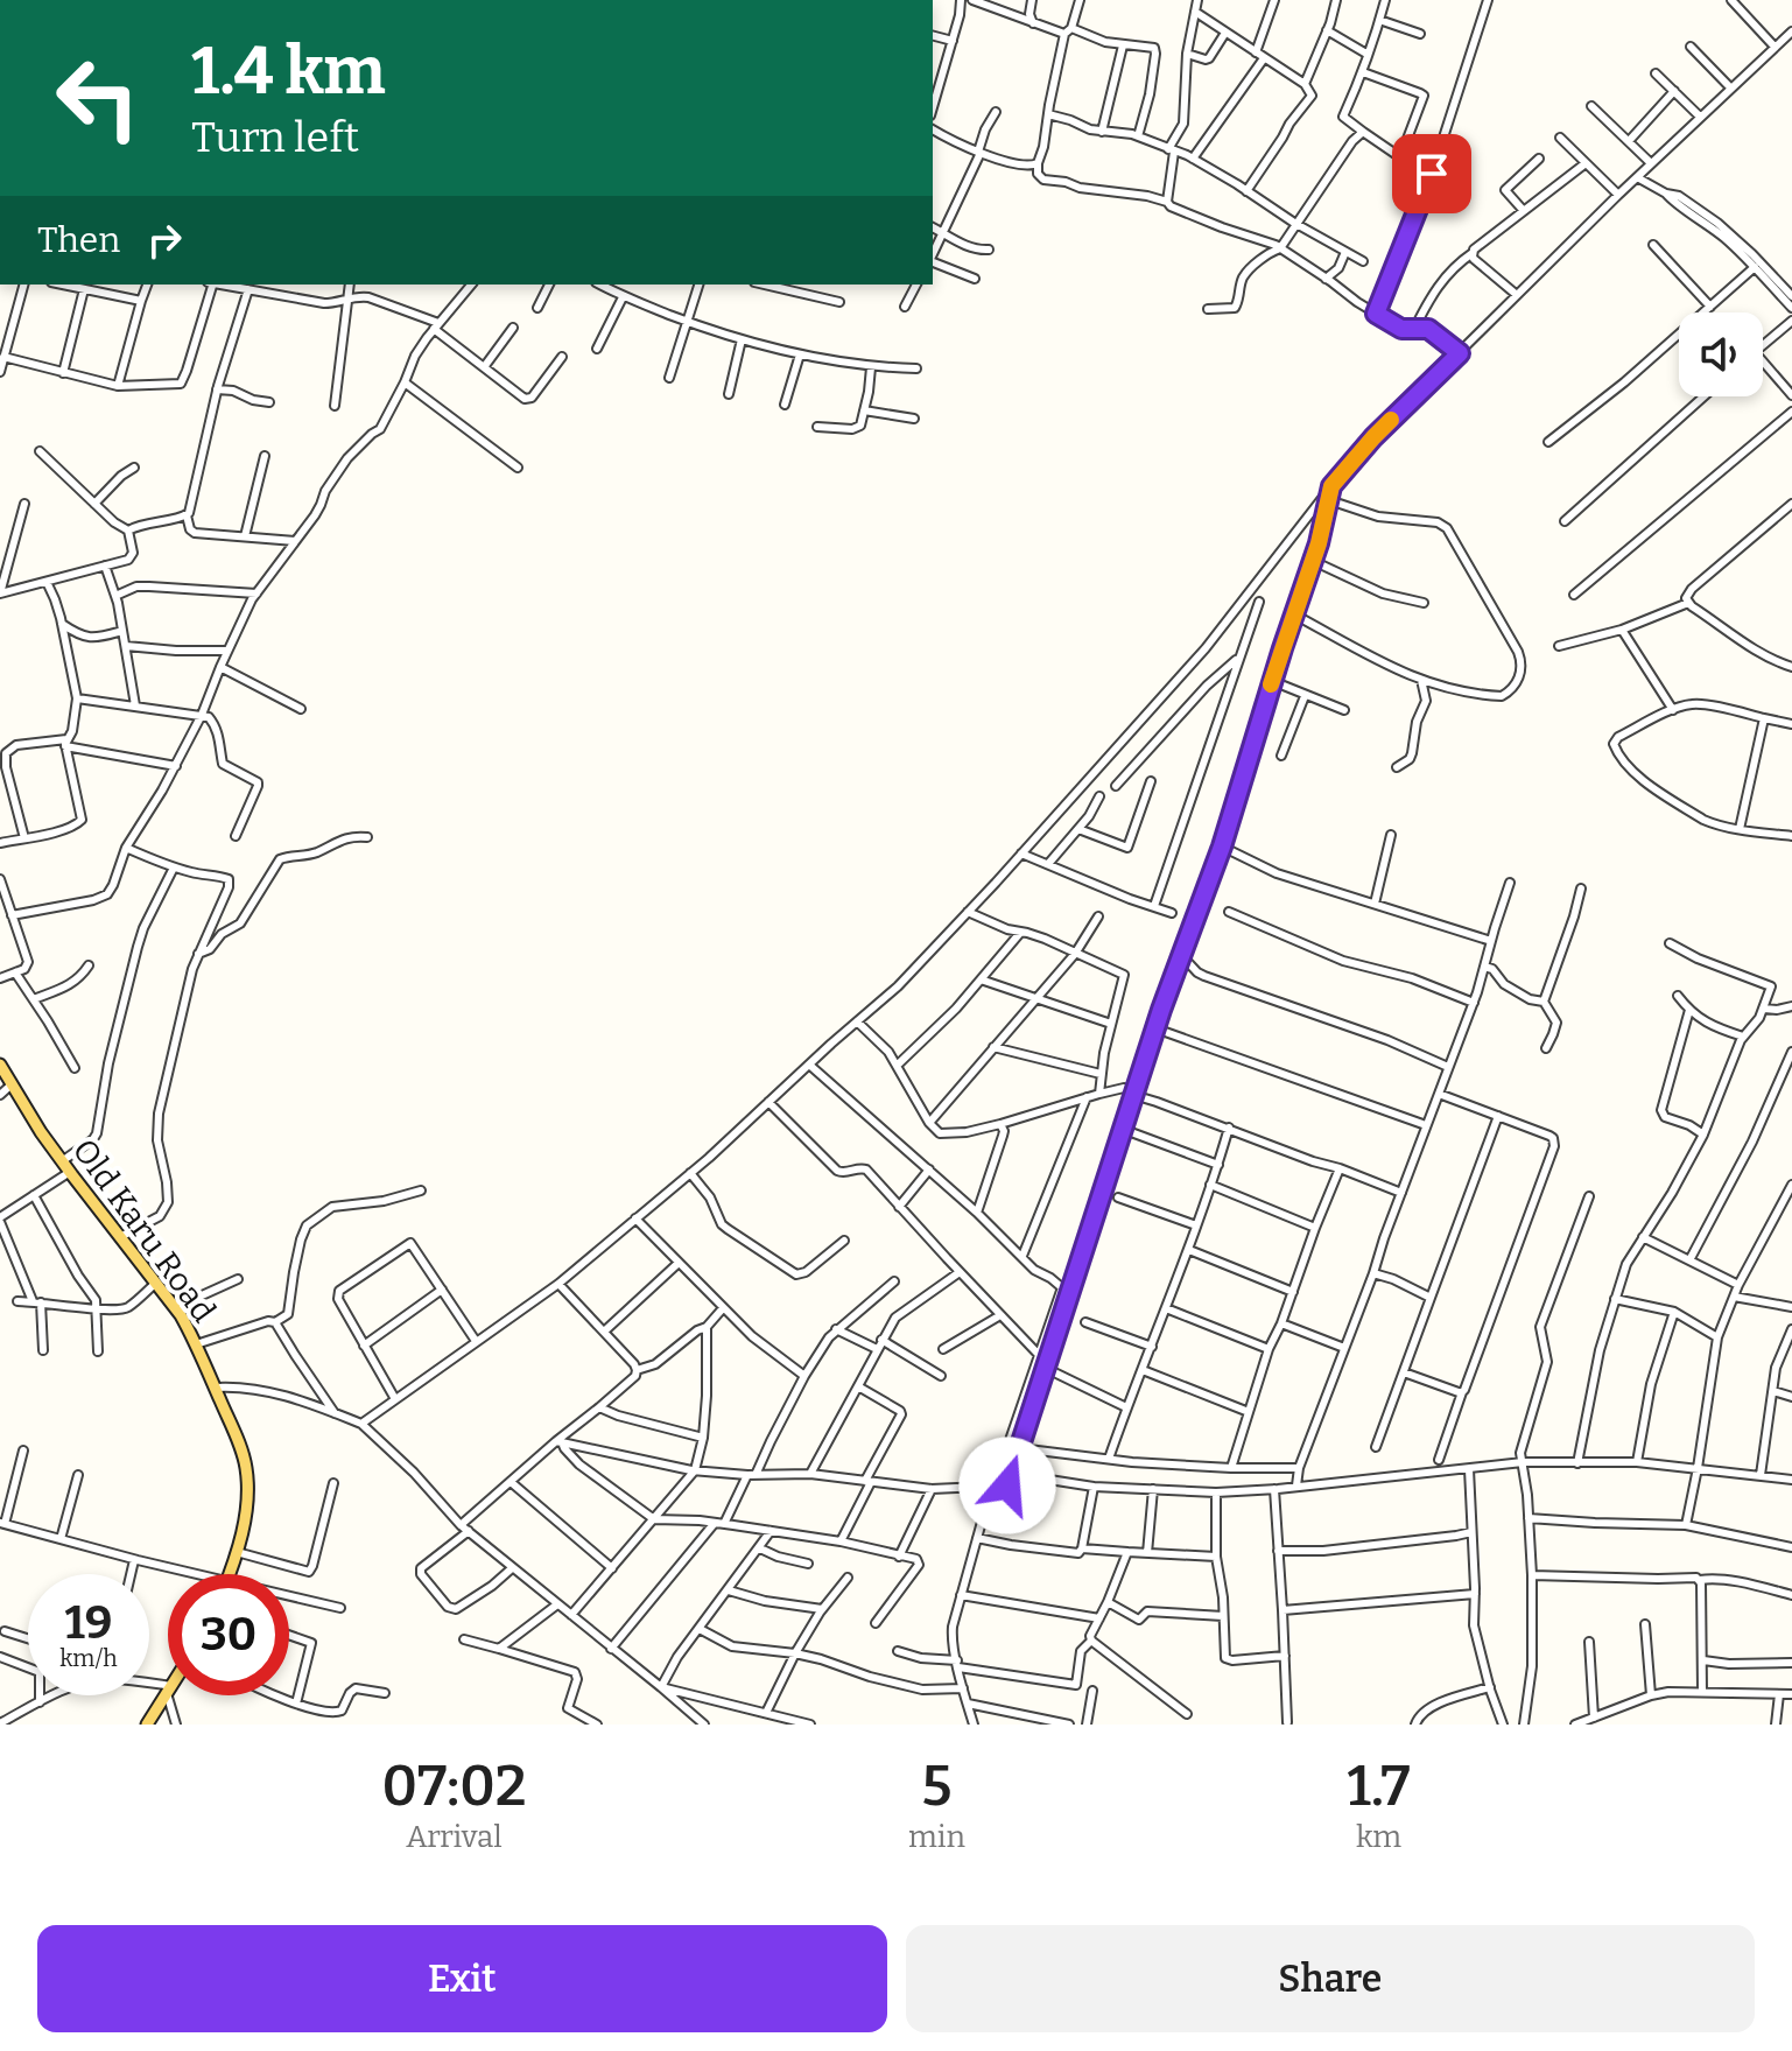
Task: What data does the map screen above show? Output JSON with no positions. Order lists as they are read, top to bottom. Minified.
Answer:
{"streets":{"main road":["Old Karu Road"]},"page":{"turn":["1.4 km","Turn left"],"then":"Then","speed":"19 km/h","limit":"30","eta":["07:02","Arrival","5","min","1.7","km"],"buttons":["Exit","Share"]}}
